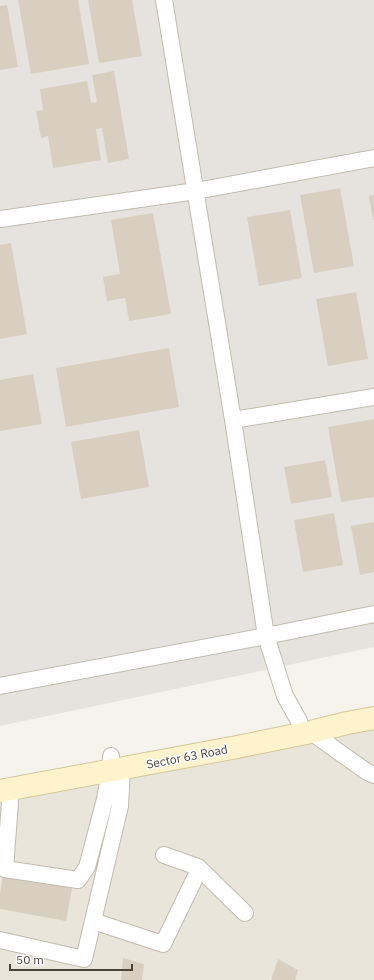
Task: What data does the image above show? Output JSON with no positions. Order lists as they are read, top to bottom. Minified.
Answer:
{"streets":{"street":["Sector 63 Road"]},"scale_bar":"50 m"}
